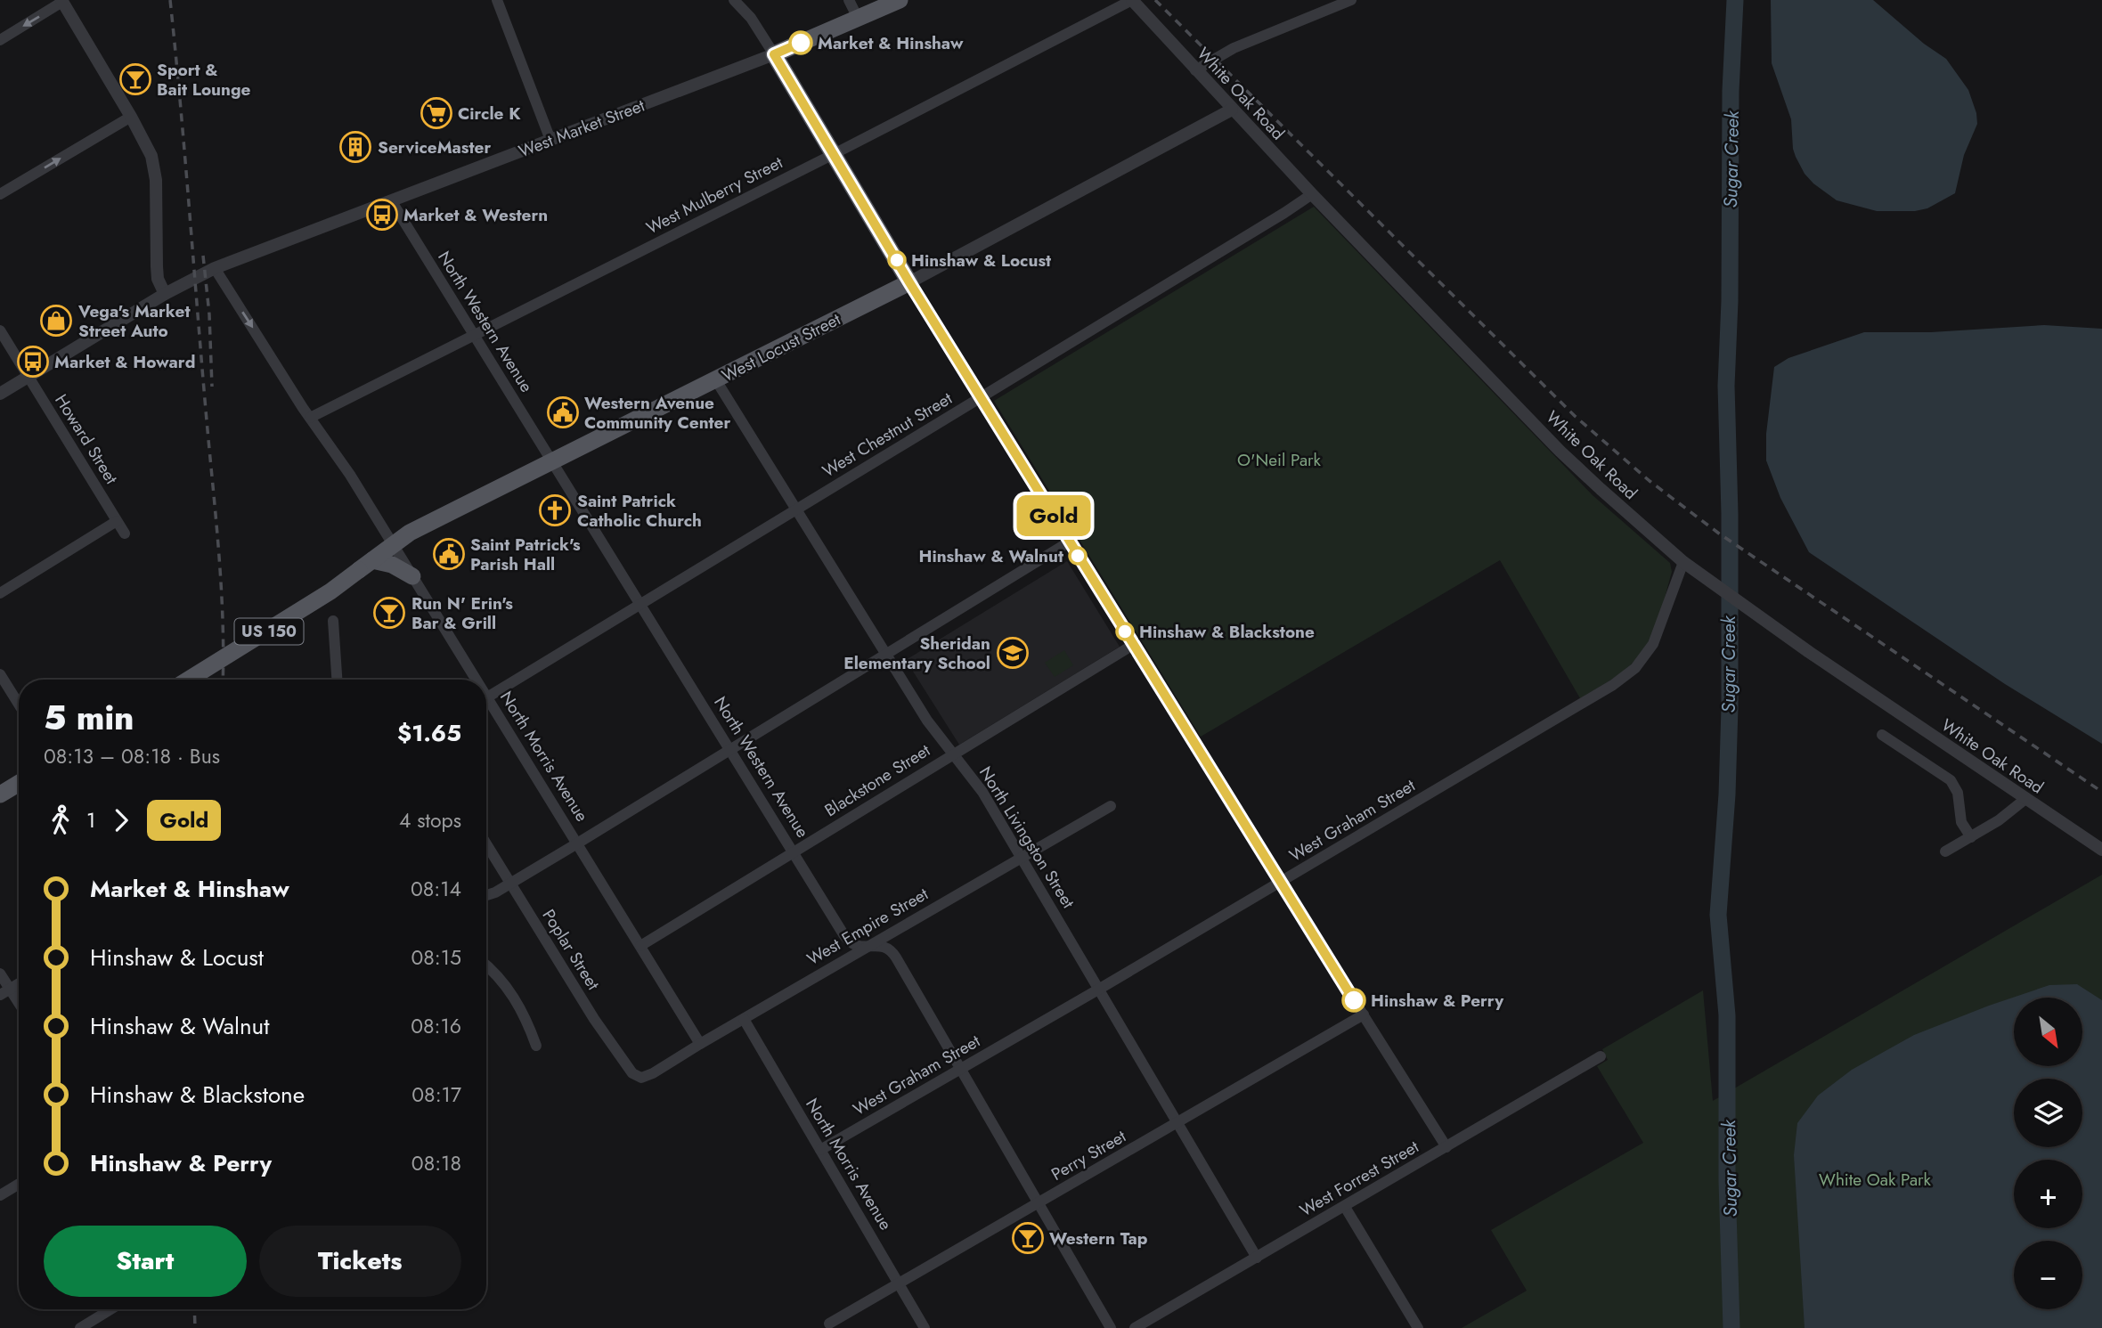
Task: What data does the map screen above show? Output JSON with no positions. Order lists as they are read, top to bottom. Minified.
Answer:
{"streets":{"main road":["West Market Street","West Locust Street","US 150"],"street":["White Oak Road","West Mulberry Street","North Western Avenue","West Chestnut Street","Howard Street","North Morris Avenue","Blackstone Street","West Graham Street","North Livingston Street","West Empire Street","Poplar Street","Perry Street","West Forrest Street"]},"crossings":[["White Oak Road","West Mulberry Street"],["White Oak Road","West Locust Street"],["White Oak Road","West Chestnut Street"],["White Oak Road","West Graham Street"],["West Market Street","North Western Avenue"],["West Market Street","Howard Street"],["West Market Street","North Morris Avenue"],["West Mulberry Street","North Western Avenue"],["West Mulberry Street","North Morris Avenue"],["North Western Avenue","West Locust Street"],["North Western Avenue","West Chestnut Street"],["North Western Avenue","Blackstone Street"],["North Western Avenue","West Graham Street"],["North Western Avenue","West Empire Street"],["North Western Avenue","Perry Street"],["West Locust Street","North Morris Avenue"],["West Locust Street","North Livingston Street"],["West Chestnut Street","North Livingston Street"],["North Morris Avenue","Blackstone Street"],["North Morris Avenue","West Graham Street"],["North Morris Avenue","West Empire Street"],["North Morris Avenue","Perry Street"],["Blackstone Street","North Livingston Street"],["West Graham Street","North Livingston Street"],["North Livingston Street","West Empire Street"],["North Livingston Street","Perry Street"],["North Livingston Street","West Forrest Street"],["West Empire Street","Poplar Street"]],"water":["Sugar Creek"],"parks":["O'Neil Park","White Oak Park"],"places":{"other":["Market & Hinshaw","Hinshaw & Locust","Hinshaw & Walnut","Hinshaw & Blackstone","Hinshaw & Perry"],"bar":["Sport & Bait Lounge","Run N' Erin's Bar & Grill","Western Tap"],"supermarket":["Circle K"],"building":["ServiceMaster"],"bus stop":["Market & Western","Market & Howard"],"shop":["Vega's Market Street Auto"],"public building":["Western Avenue Community Center","Saint Patrick's Parish Hall"],"church":["Saint Patrick Catholic Church"],"school or university":["Sheridan Elementary School"]},"lines":["bus line Gold"],"north":"bottom right","page":{"on_map":"Gold","heading":["5 min","08:13 – 08:18 · Bus","$1.65"],"legs":["1","Gold","4 stops"],"list":[{"name":"Market & Hinshaw","value":"08:14"},{"name":"Hinshaw & Locust","value":"08:15"},{"name":"Hinshaw & Walnut","value":"08:16"},{"name":"Hinshaw & Blackstone","value":"08:17"},{"name":"Hinshaw & Perry","value":"08:18"}],"map_buttons":["+","−"],"buttons":["Start","Tickets"]}}
